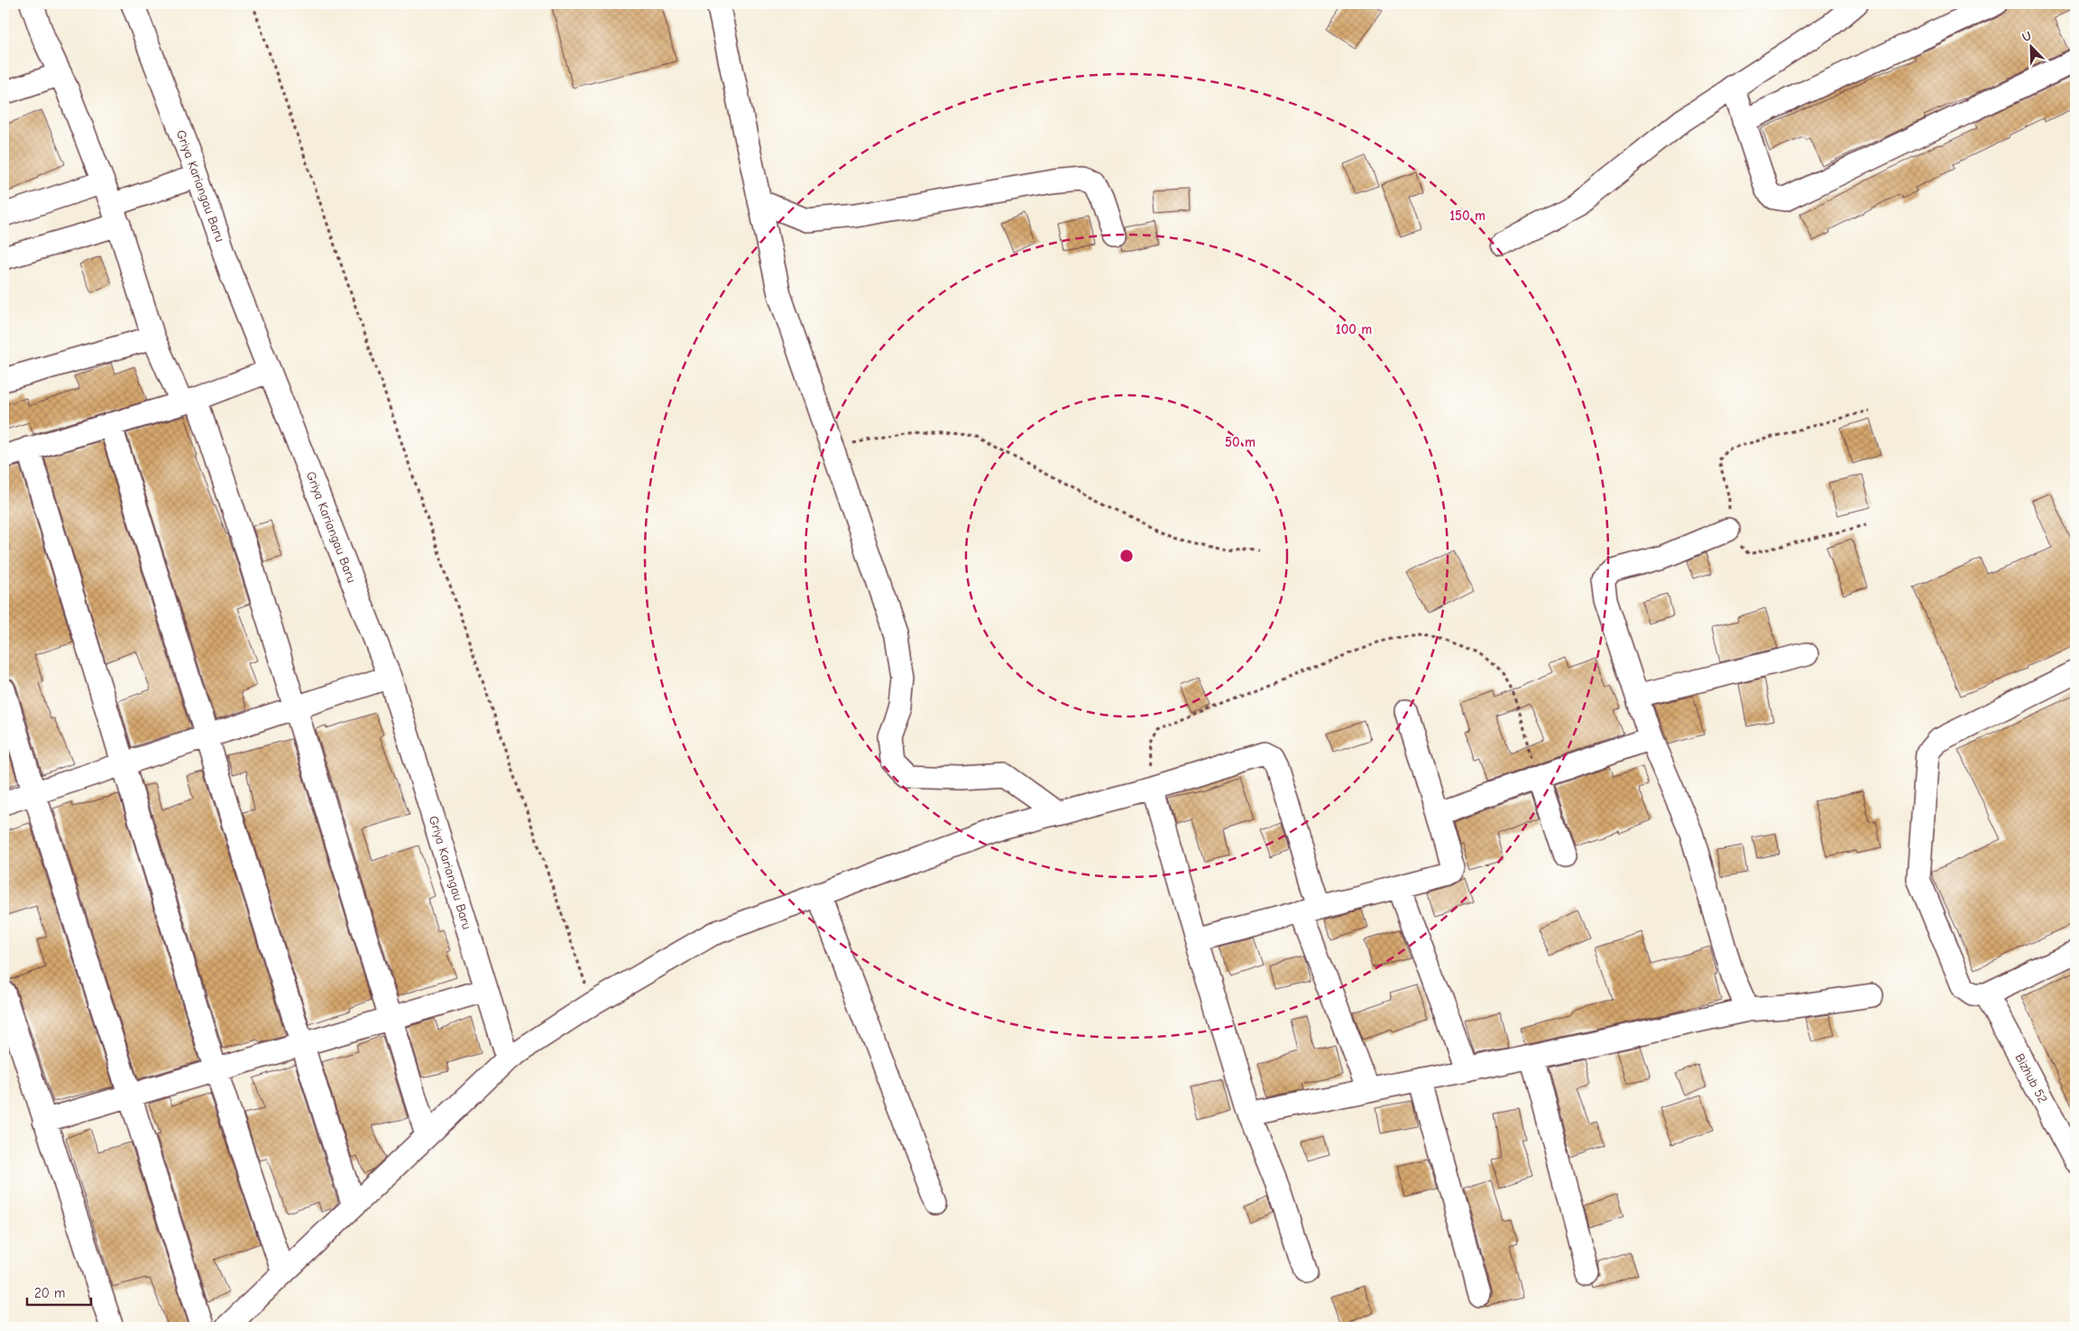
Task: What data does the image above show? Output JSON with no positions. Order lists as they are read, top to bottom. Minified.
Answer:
{"streets":{"street":["Griya Kariangau Baru","Bizhub 52"]},"scale_bar":"20 m","north":"top left","rings":["150 m","100 m","50 m"]}
